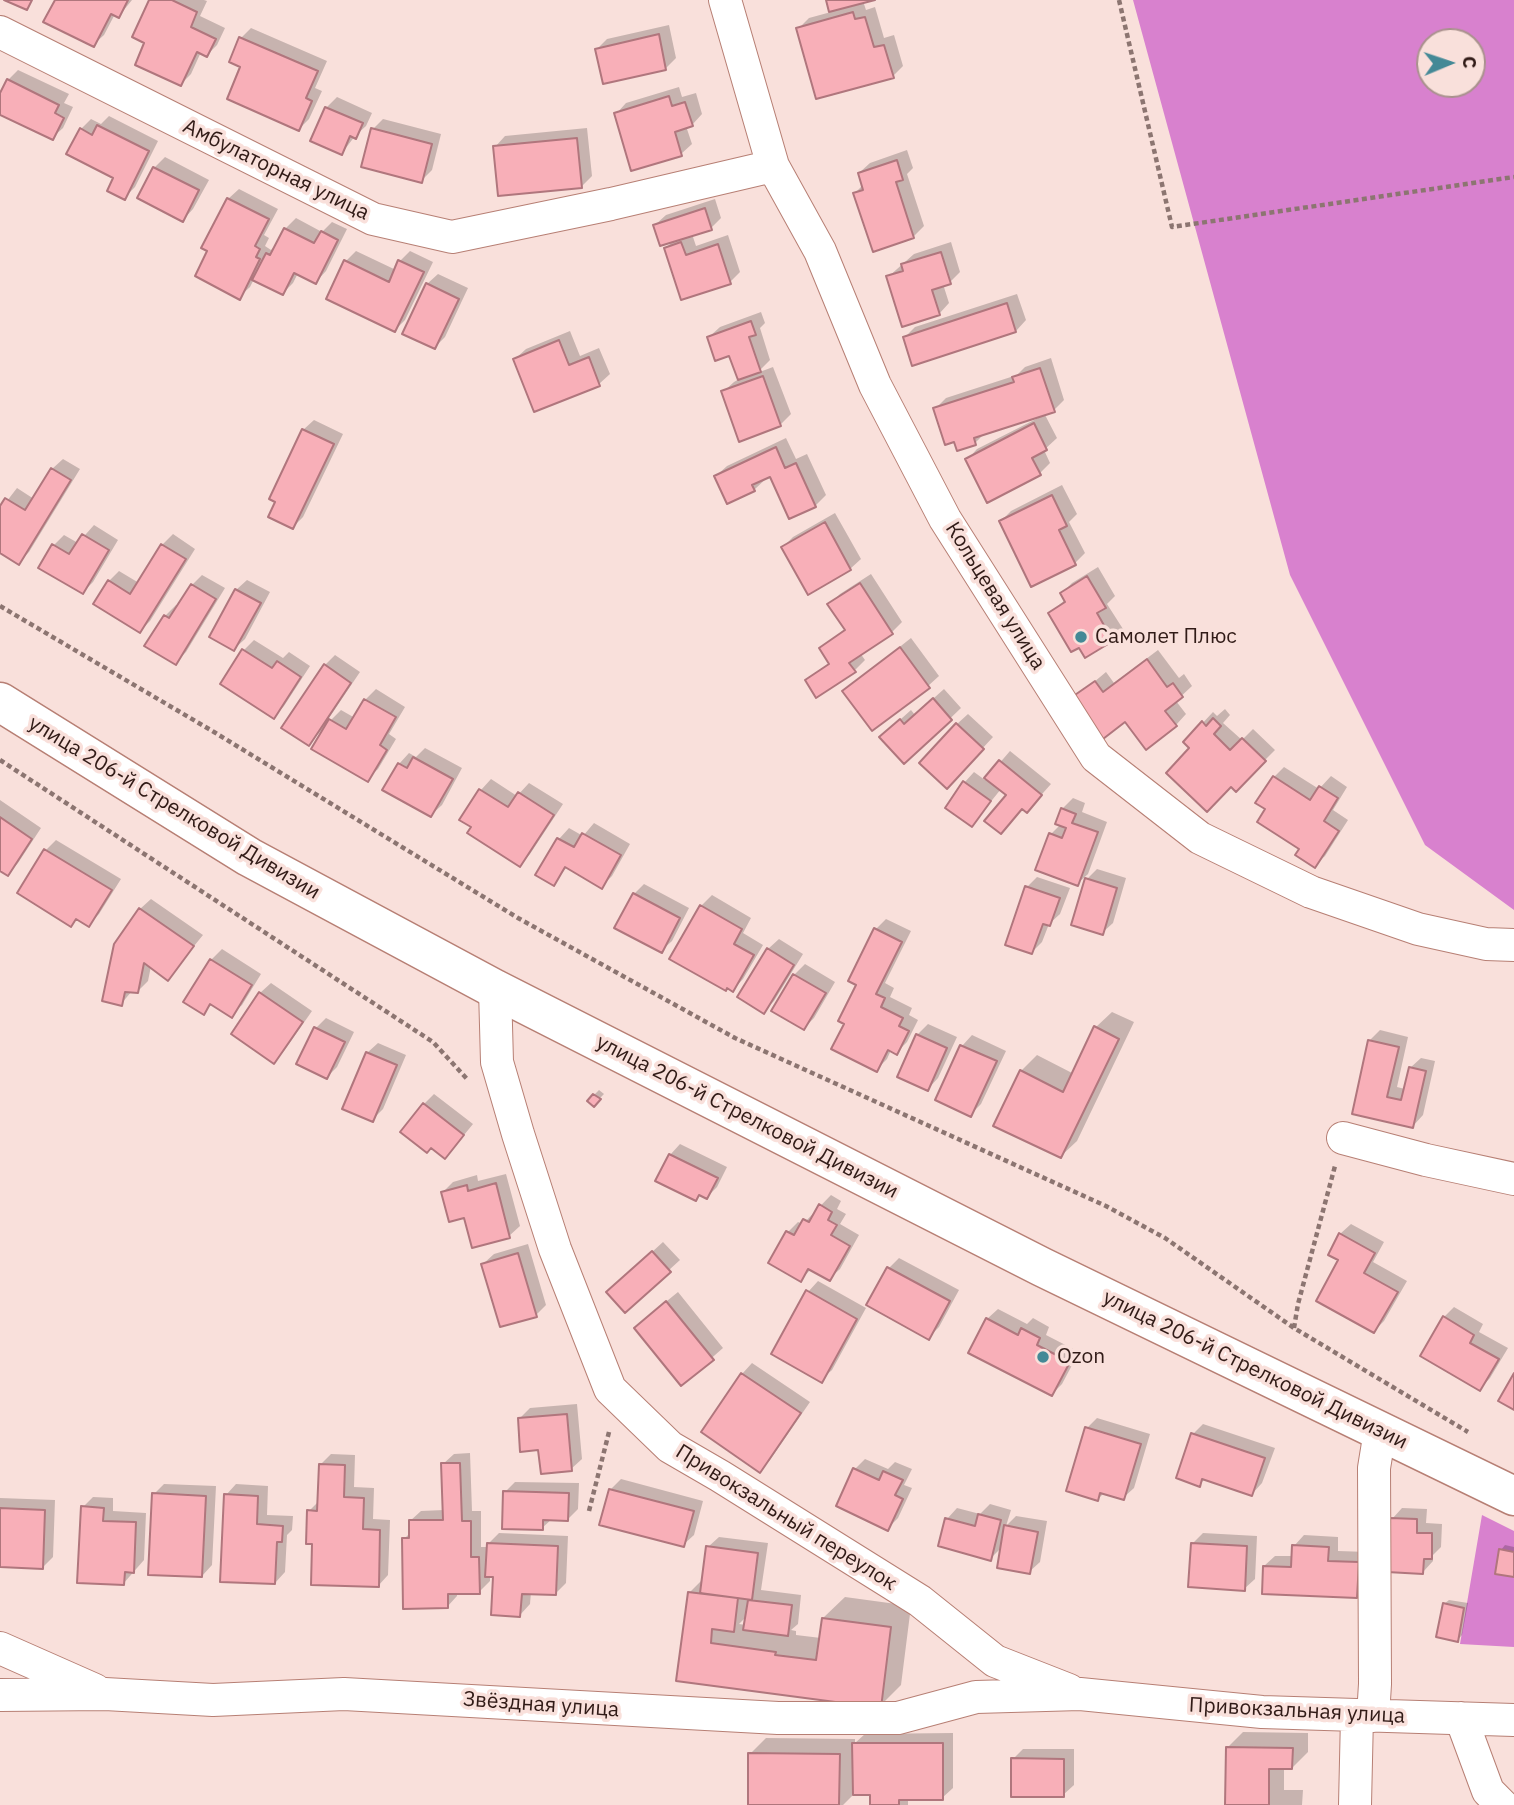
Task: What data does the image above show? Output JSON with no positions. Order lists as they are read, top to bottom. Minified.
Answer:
{"streets":{"main road":["улица 206-й Стрелковой Дивизии"],"street":["Амбулаторная улица","Кольцевая улица","Привокзальный переулок","Звёздная улица","Привокзальная улица"]},"crossings":[["Амбулаторная улица","Кольцевая улица"],["улица 206-й Стрелковой Дивизии","Привокзальный переулок"],["Привокзальный переулок","Звёздная улица"],["Привокзальный переулок","Привокзальная улица"],["Звёздная улица","Привокзальная улица"]],"places":["Самолет Плюс","Ozon"],"north":"right"}
